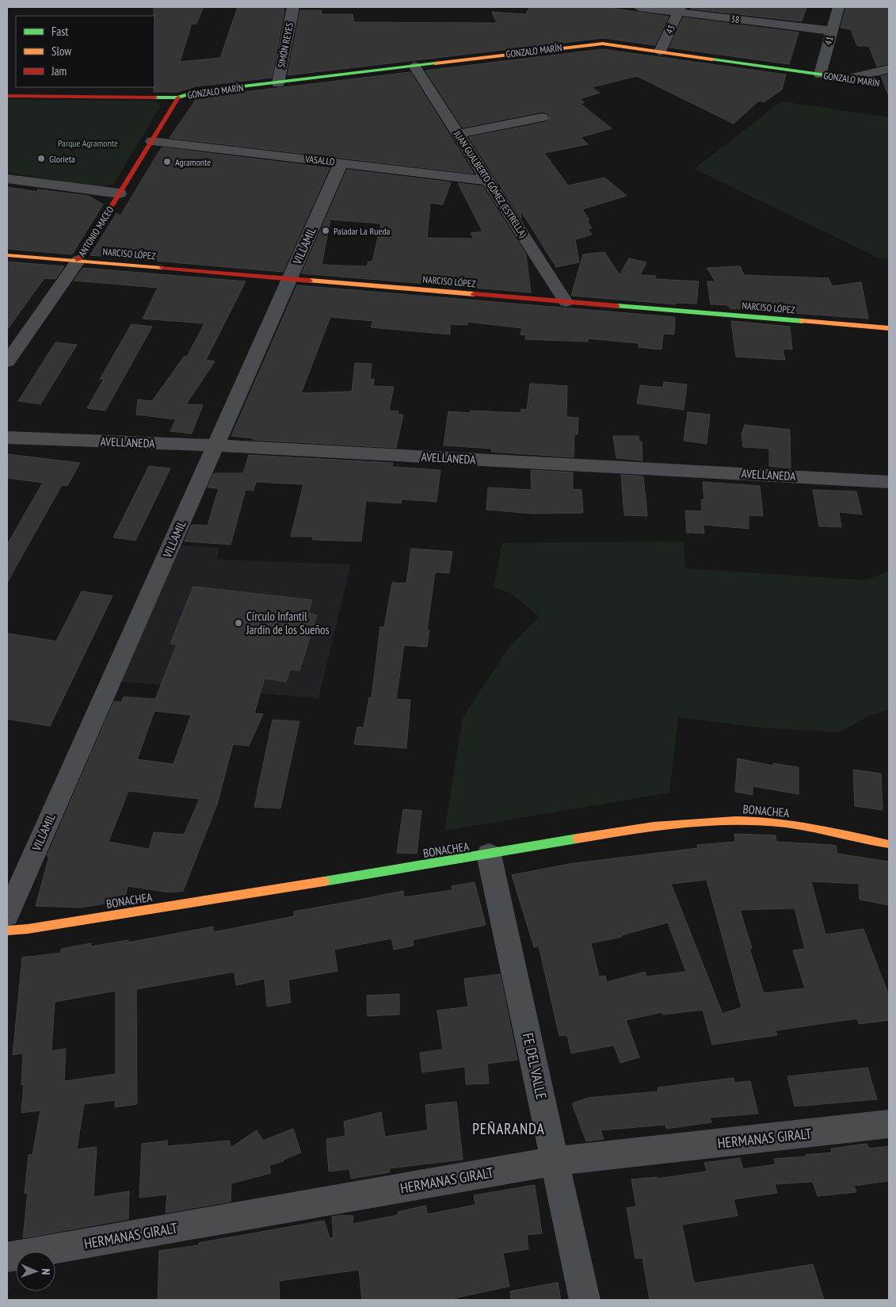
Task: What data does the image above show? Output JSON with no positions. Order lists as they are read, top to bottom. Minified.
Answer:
{"streets":{"street":["38","43","41","SIMÓN REYES","GONZALO MARÍN","VASALLO","JUAN GUALBERTO GÓMEZ (ESTRELLA)","ANTONIO MACEO","VILLAMIL","NARCISO LÓPEZ","AVELLANEDA","BONACHEA","FE DEL VALLE","HERMANAS GIRALT"]},"crossings":[["38","43"],["38","41"],["43","GONZALO MARÍN"],["41","GONZALO MARÍN"],["SIMÓN REYES","GONZALO MARÍN"],["GONZALO MARÍN","JUAN GUALBERTO GÓMEZ (ESTRELLA)"],["GONZALO MARÍN","ANTONIO MACEO"],["VASALLO","JUAN GUALBERTO GÓMEZ (ESTRELLA)"],["VASALLO","ANTONIO MACEO"],["VASALLO","VILLAMIL"],["JUAN GUALBERTO GÓMEZ (ESTRELLA)","NARCISO LÓPEZ"],["ANTONIO MACEO","NARCISO LÓPEZ"],["VILLAMIL","NARCISO LÓPEZ"],["VILLAMIL","AVELLANEDA"],["BONACHEA","FE DEL VALLE"],["FE DEL VALLE","HERMANAS GIRALT"]],"districts":["PEÑARANDA"],"parks":["Parque Agramonte"],"places":["Glorieta","Agramonte","Paladar La Rueda","Círculo Infantil Jardín de los Sueños"],"legend":["Fast","Slow","Jam"],"north":"right"}
